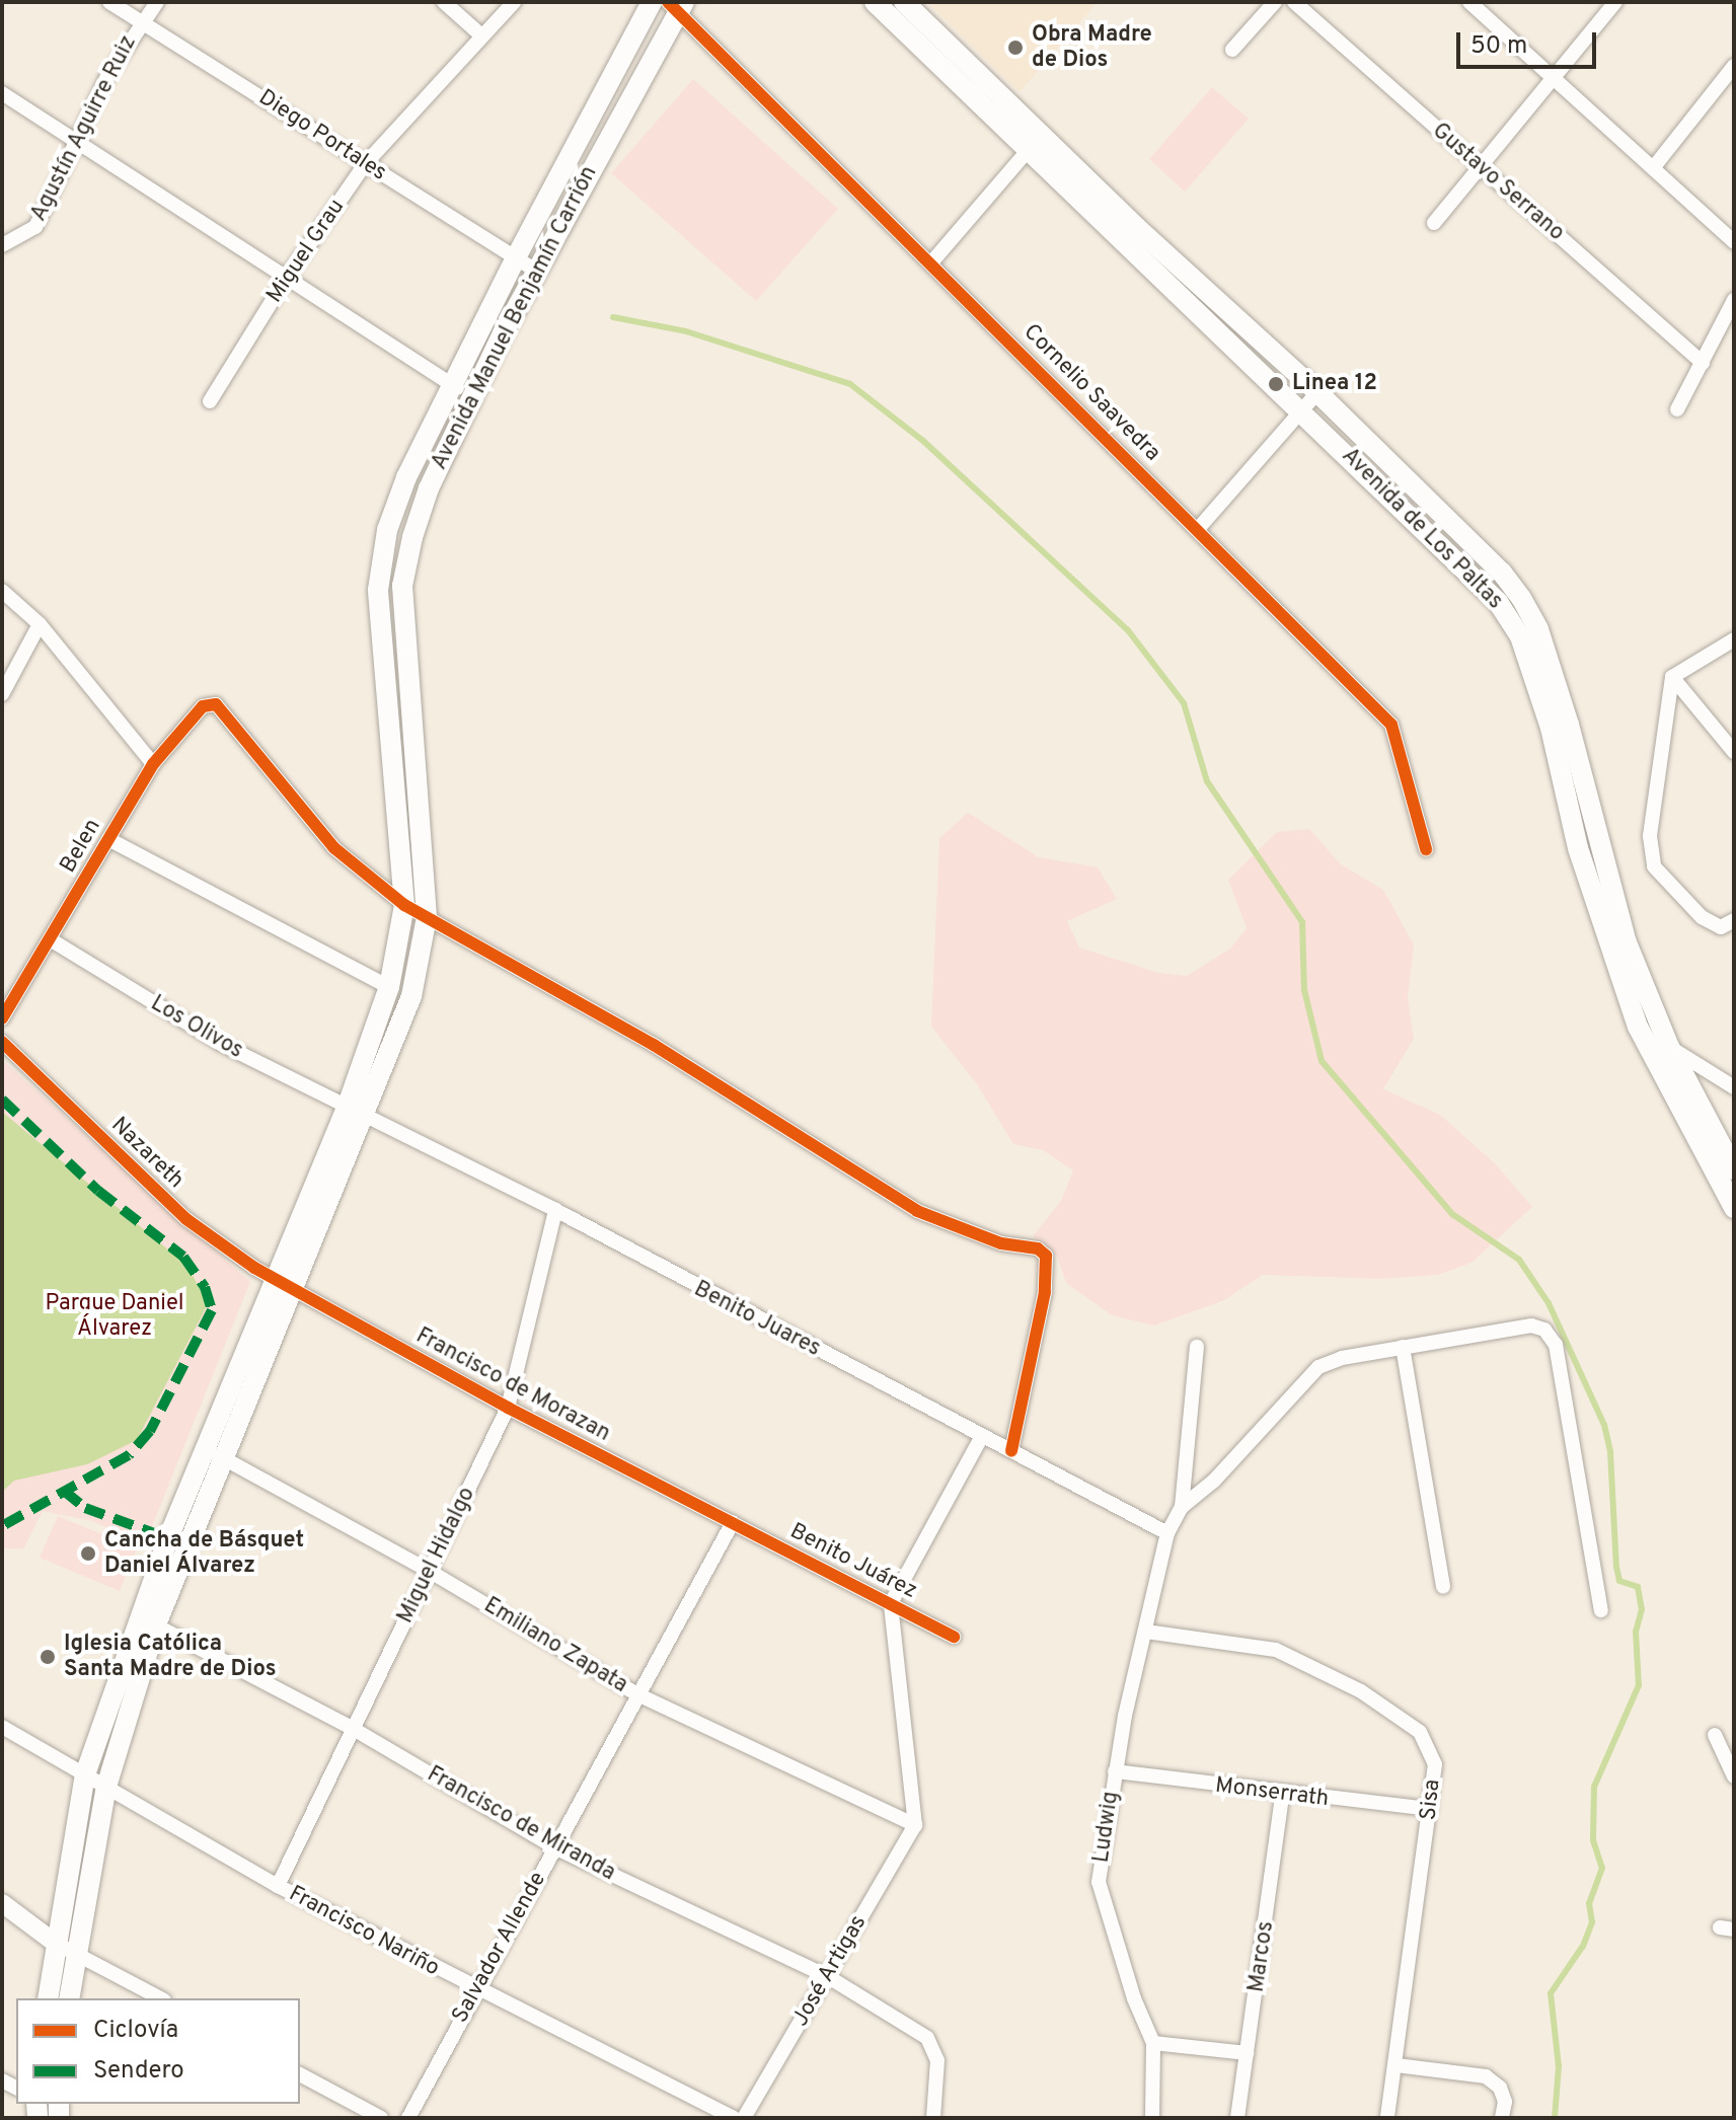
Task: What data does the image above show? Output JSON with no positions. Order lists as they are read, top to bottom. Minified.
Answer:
{"streets":{"main road":["Avenida Manuel Benjamín Carrión","Avenida de Los Paltas"],"street":["Agustín Aguirre Ruiz","Diego Portales","Gustavo Serrano","Miguel Grau","Cornelio Saavedra","Belen","Los Olivos","Nazareth","Benito Juares","Francisco de Morazan","Miguel Hidalgo","Benito Juárez","Emiliano Zapata","Monserrath","Sisa","Francisco de Miranda","Ludwig","Francisco Nariño","Salvador Allende","Marcos","José Artigas"]},"crossings":[["Agustín Aguirre Ruiz","Diego Portales"],["Diego Portales","Miguel Grau"],["Diego Portales","Avenida Manuel Benjamín Carrión"],["Avenida Manuel Benjamín Carrión","Cornelio Saavedra"],["Avenida Manuel Benjamín Carrión","Belen"],["Avenida Manuel Benjamín Carrión","Los Olivos"],["Avenida Manuel Benjamín Carrión","Nazareth"],["Avenida Manuel Benjamín Carrión","Benito Juares"],["Avenida Manuel Benjamín Carrión","Francisco de Morazan"],["Avenida Manuel Benjamín Carrión","Emiliano Zapata"],["Avenida Manuel Benjamín Carrión","Francisco de Miranda"],["Avenida Manuel Benjamín Carrión","Francisco Nariño"],["Belen","Los Olivos"],["Los Olivos","Benito Juares"],["Nazareth","Francisco de Morazan"],["Benito Juares","Miguel Hidalgo"],["Benito Juares","Ludwig"],["Francisco de Morazan","Miguel Hidalgo"],["Francisco de Morazan","Benito Juárez"],["Francisco de Morazan","Salvador Allende"],["Miguel Hidalgo","Emiliano Zapata"],["Miguel Hidalgo","Francisco de Miranda"],["Miguel Hidalgo","Francisco Nariño"],["Benito Juárez","Salvador Allende"],["Emiliano Zapata","Salvador Allende"],["Emiliano Zapata","José Artigas"],["Monserrath","Sisa"],["Monserrath","Ludwig"],["Monserrath","Marcos"],["Sisa","Ludwig"],["Francisco de Miranda","Salvador Allende"],["Francisco de Miranda","José Artigas"],["Francisco Nariño","Salvador Allende"]],"parks":["Parque Daniel Álvarez"],"places":["Obra Madre de Dios","Linea 12","Cancha de Básquet Daniel Álvarez","Iglesia Católica Santa Madre de Dios"],"legend":["Ciclovía","Sendero"],"scale_bar":"50 m"}
